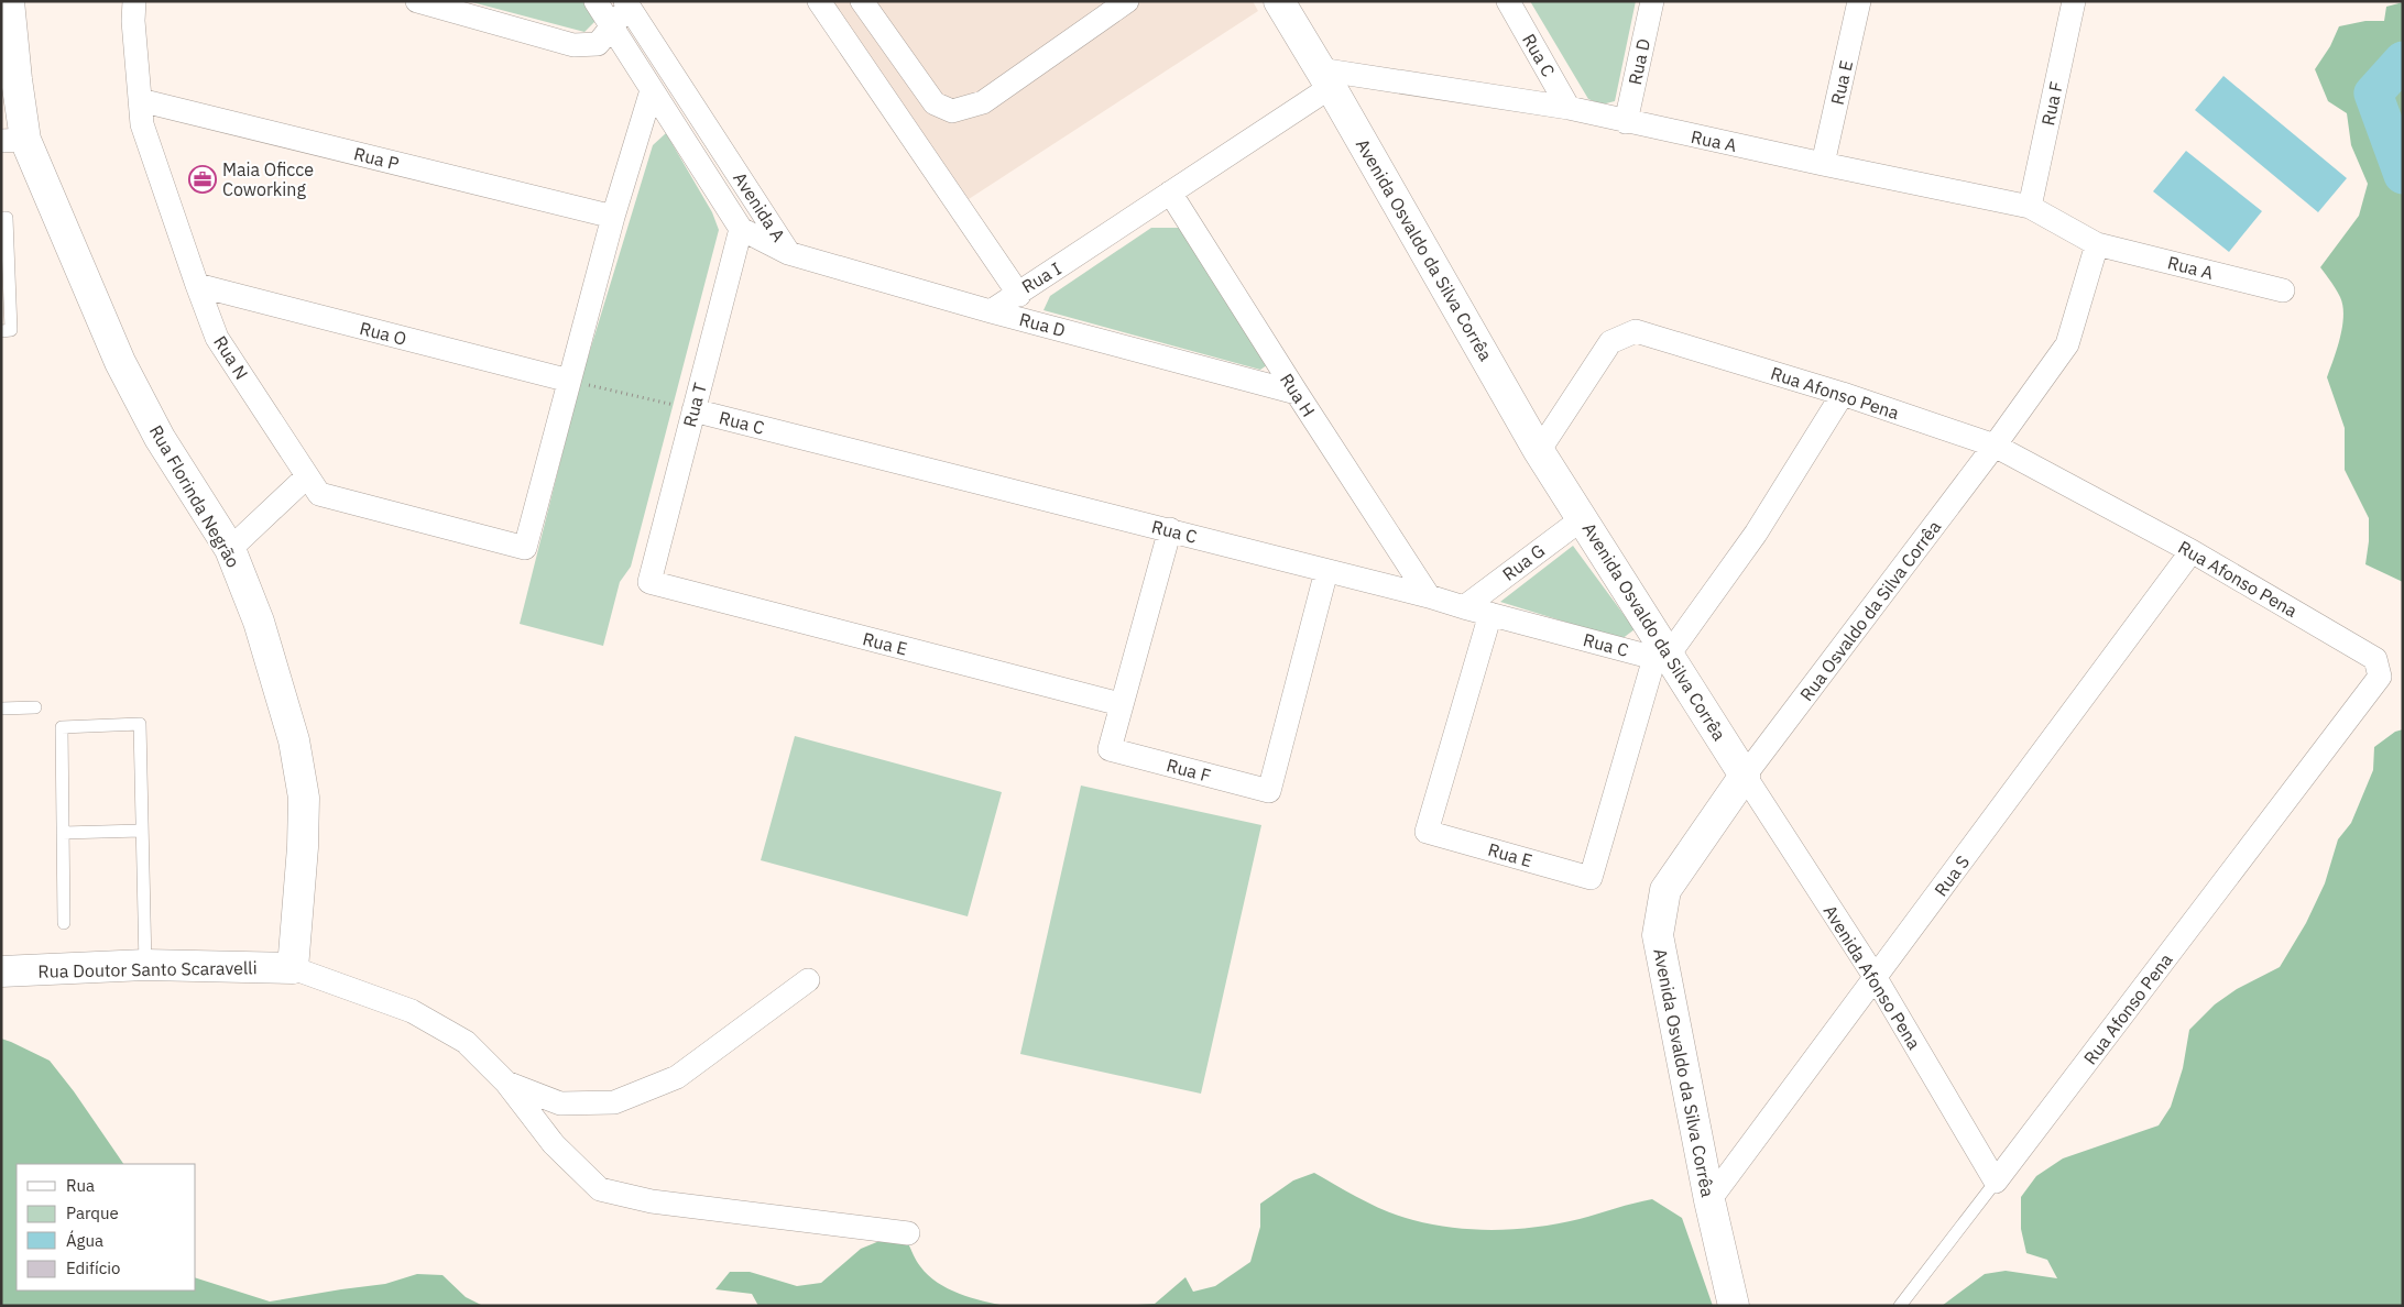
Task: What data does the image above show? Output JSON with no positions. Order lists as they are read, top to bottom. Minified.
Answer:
{"streets":{"street":["Rua C","Rua D","Rua E","Rua F","Rua A","Rua P","Avenida A","Avenida Osvaldo da Silva Corrêa","Rua I","Rua O","Rua N","Rua Afonso Pena","Rua H","Rua T","Rua Florinda Negrão","Rua G","Rua Osvaldo da Silva Corrêa","Rua S","Rua Doutor Santo Scaravelli","Avenida Afonso Pena"]},"crossings":[["Rua C","Rua E"],["Rua C","Rua F"],["Rua C","Rua A"],["Rua C","Avenida Osvaldo da Silva Corrêa"],["Rua C","Rua H"],["Rua C","Rua T"],["Rua C","Rua G"],["Rua D","Rua A"],["Rua D","Avenida A"],["Rua D","Rua H"],["Rua E","Rua F"],["Rua E","Rua A"],["Rua E","Avenida Osvaldo da Silva Corrêa"],["Rua E","Rua T"],["Rua F","Rua A"],["Rua A","Avenida Osvaldo da Silva Corrêa"],["Rua A","Rua I"],["Rua P","Rua N"],["Avenida A","Rua T"],["Avenida Osvaldo da Silva Corrêa","Rua I"],["Avenida Osvaldo da Silva Corrêa","Rua Afonso Pena"],["Avenida Osvaldo da Silva Corrêa","Rua G"],["Avenida Osvaldo da Silva Corrêa","Rua Osvaldo da Silva Corrêa"],["Avenida Osvaldo da Silva Corrêa","Rua S"],["Avenida Osvaldo da Silva Corrêa","Avenida Afonso Pena"],["Rua I","Rua H"],["Rua O","Rua N"],["Rua Afonso Pena","Rua Osvaldo da Silva Corrêa"],["Rua Afonso Pena","Rua S"],["Rua Afonso Pena","Avenida Afonso Pena"],["Rua Florinda Negrão","Rua Doutor Santo Scaravelli"],["Rua Osvaldo da Silva Corrêa","Avenida Afonso Pena"],["Rua S","Avenida Afonso Pena"]],"places":{"office":["Maia Oficce Coworking"]},"legend":["Rua","Parque","Água","Edifício"]}
